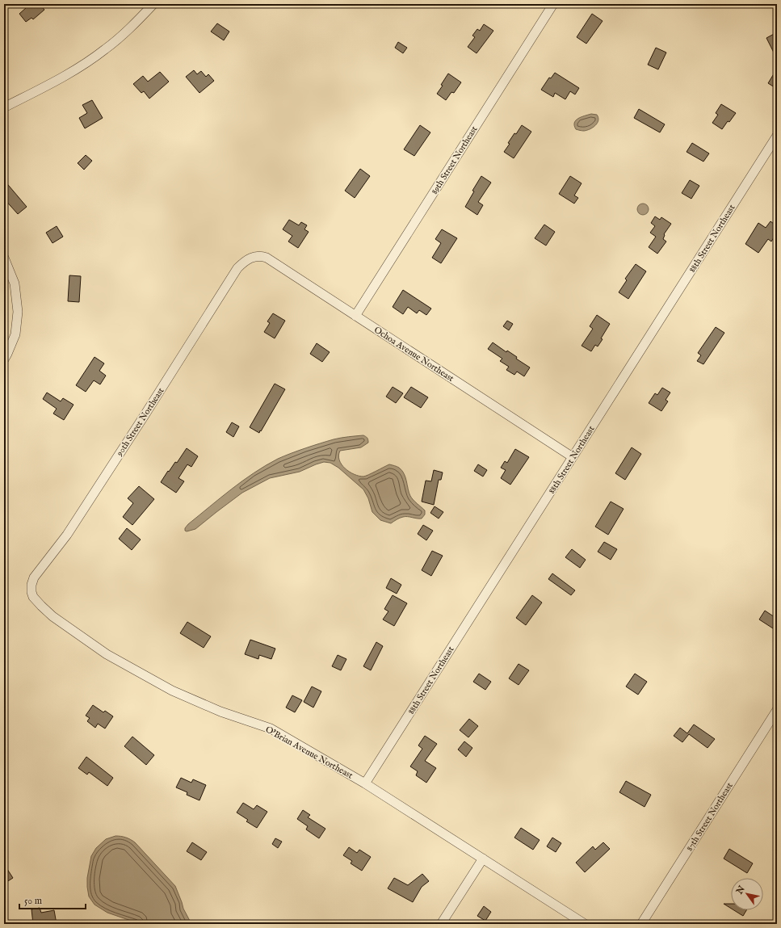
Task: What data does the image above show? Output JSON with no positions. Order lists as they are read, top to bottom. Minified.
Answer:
{"streets":{"street":["89th Street Northeast","88th Street Northeast","Ochoa Avenue Northeast","90th Street Northeast","O'Brian Avenue Northeast","87th Street Northeast"]},"crossings":[["89th Street Northeast","Ochoa Avenue Northeast"],["88th Street Northeast","Ochoa Avenue Northeast"],["88th Street Northeast","O'Brian Avenue Northeast"],["Ochoa Avenue Northeast","90th Street Northeast"],["90th Street Northeast","O'Brian Avenue Northeast"]],"scale_bar":"50 m","north":"top left"}
